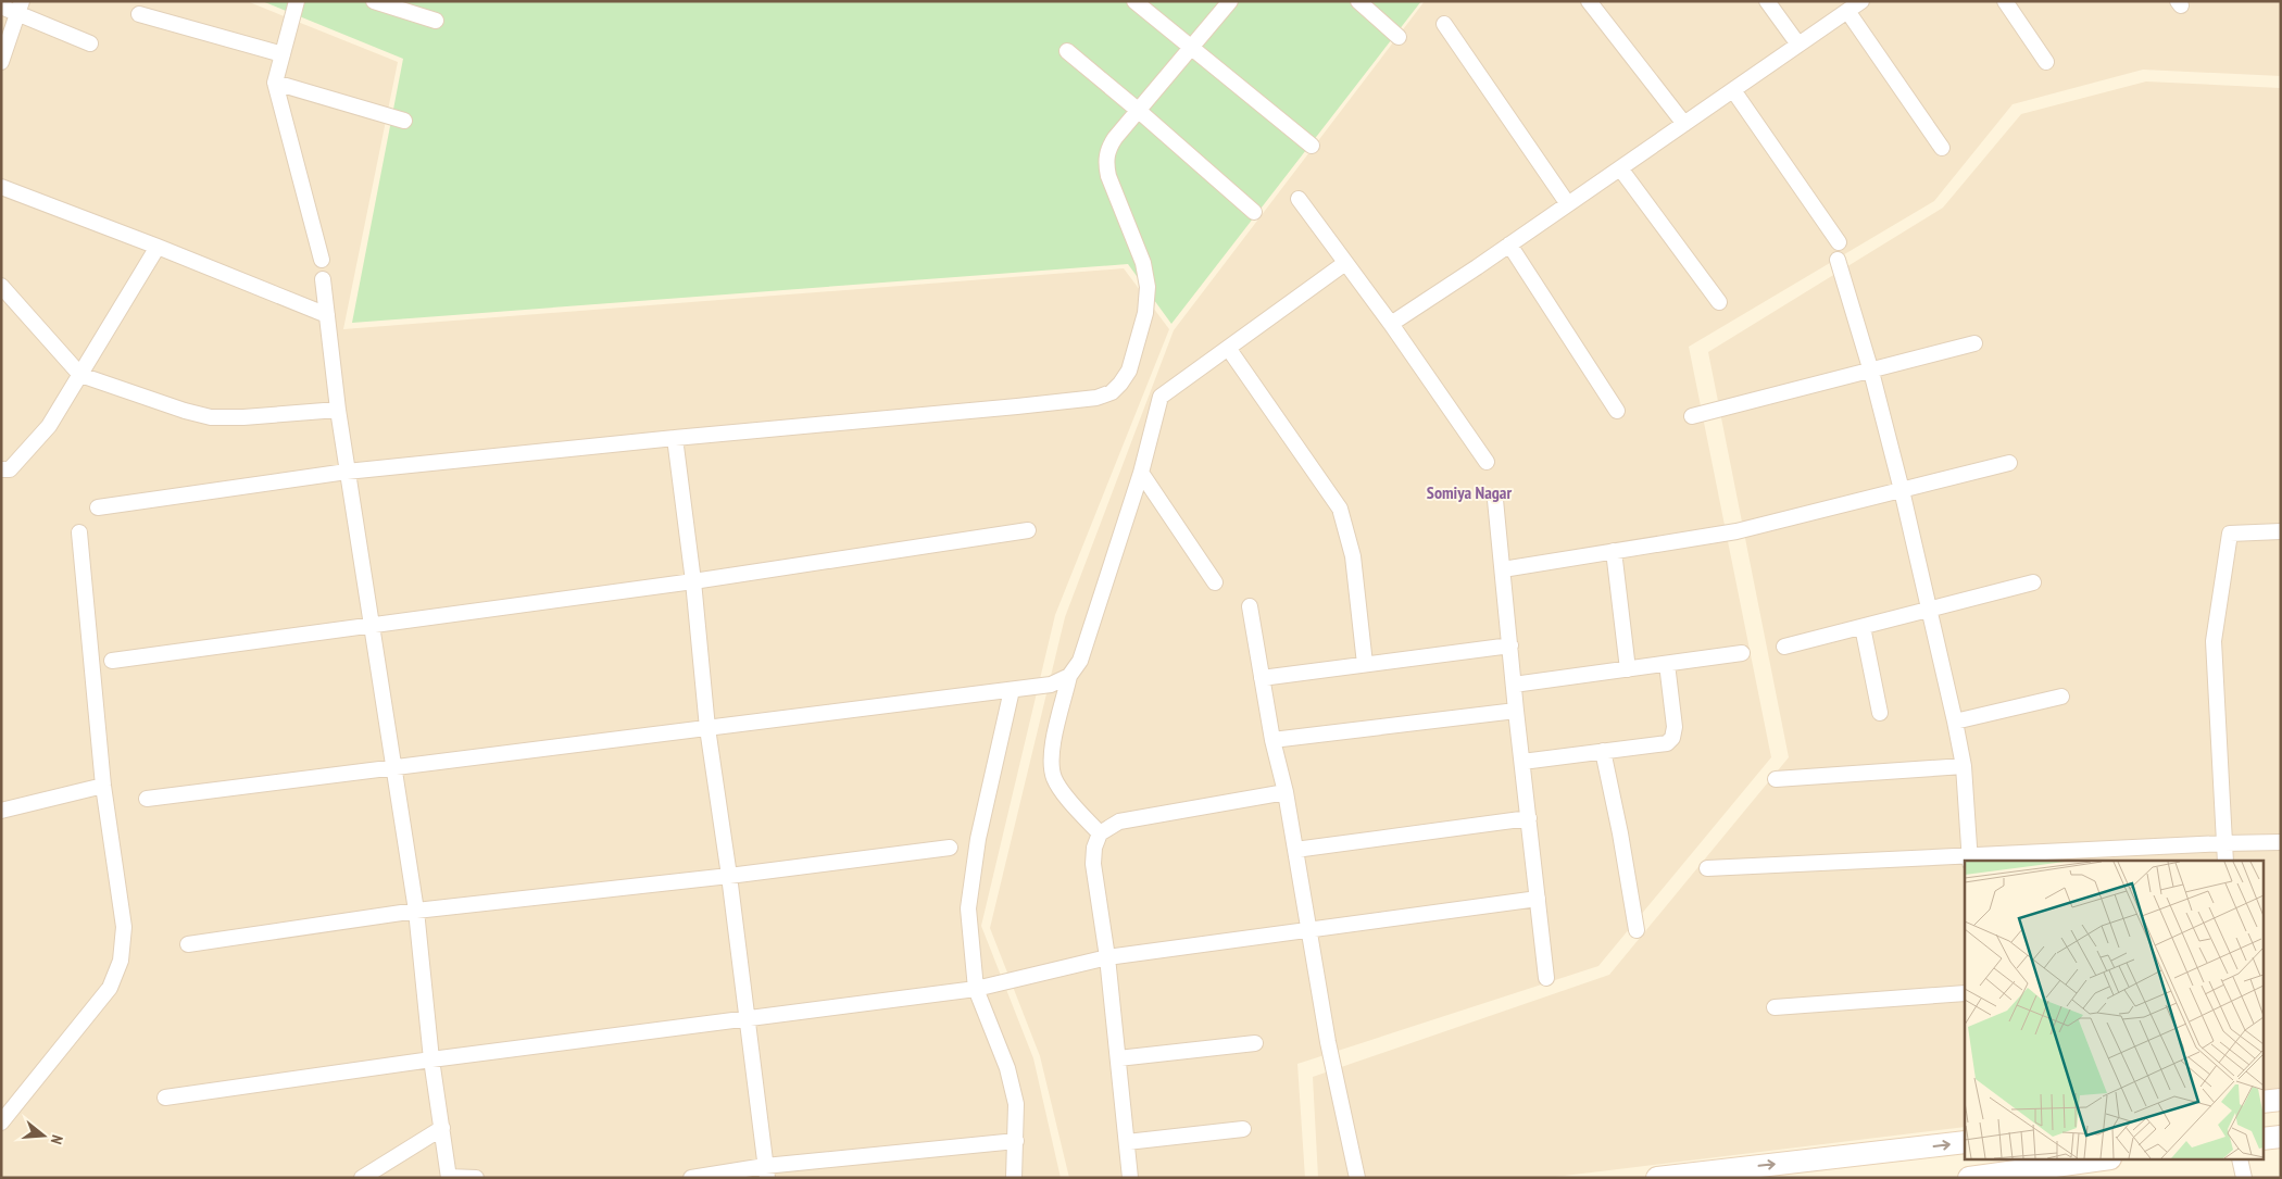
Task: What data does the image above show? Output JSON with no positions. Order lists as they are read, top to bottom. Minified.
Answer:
{"districts":["Somiya Nagar"],"north":"right"}
